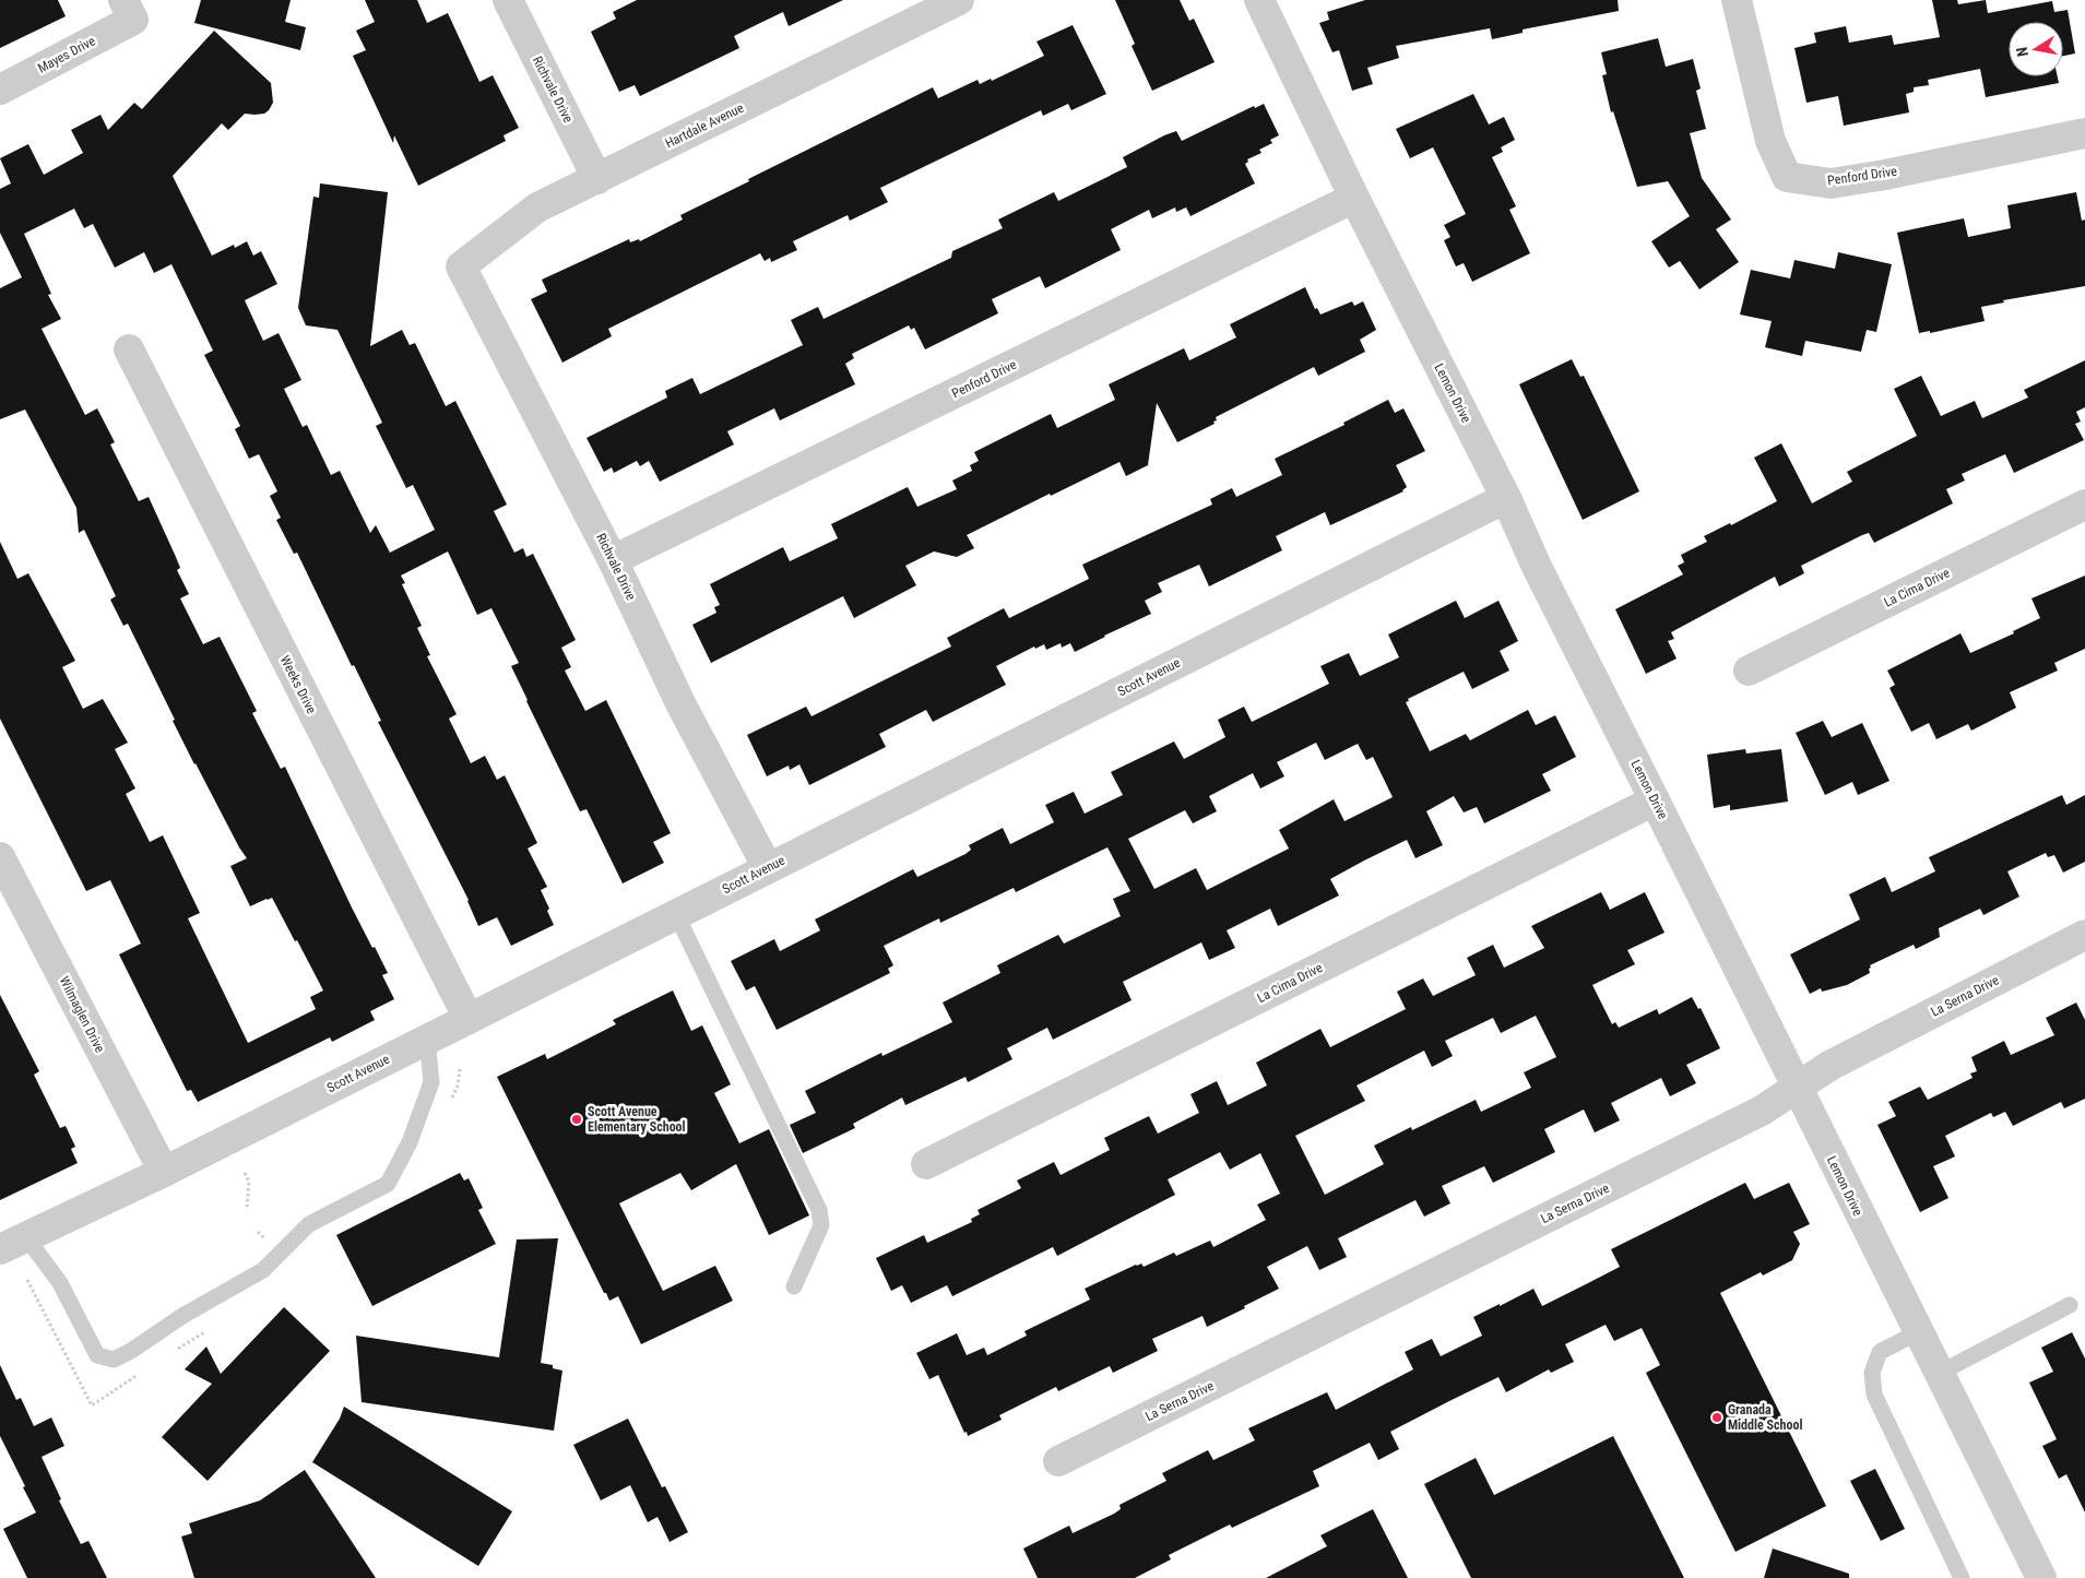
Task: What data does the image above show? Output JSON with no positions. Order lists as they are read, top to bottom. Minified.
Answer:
{"streets":{"street":["Mayes Drive","Richvale Drive","Hartdale Avenue","Penford Drive","Lemon Drive","La Cima Drive","Scott Avenue","Weeks Drive","La Serna Drive","Wilmaglen Drive"]},"crossings":[["Richvale Drive","Hartdale Avenue"],["Richvale Drive","Penford Drive"],["Richvale Drive","Scott Avenue"],["Penford Drive","Lemon Drive"],["Lemon Drive","La Cima Drive"],["Lemon Drive","Scott Avenue"],["Lemon Drive","La Serna Drive"],["Scott Avenue","Weeks Drive"],["Scott Avenue","Wilmaglen Drive"]],"places":["Scott Avenue Elementary School","Granada Middle School"],"north":"left"}
